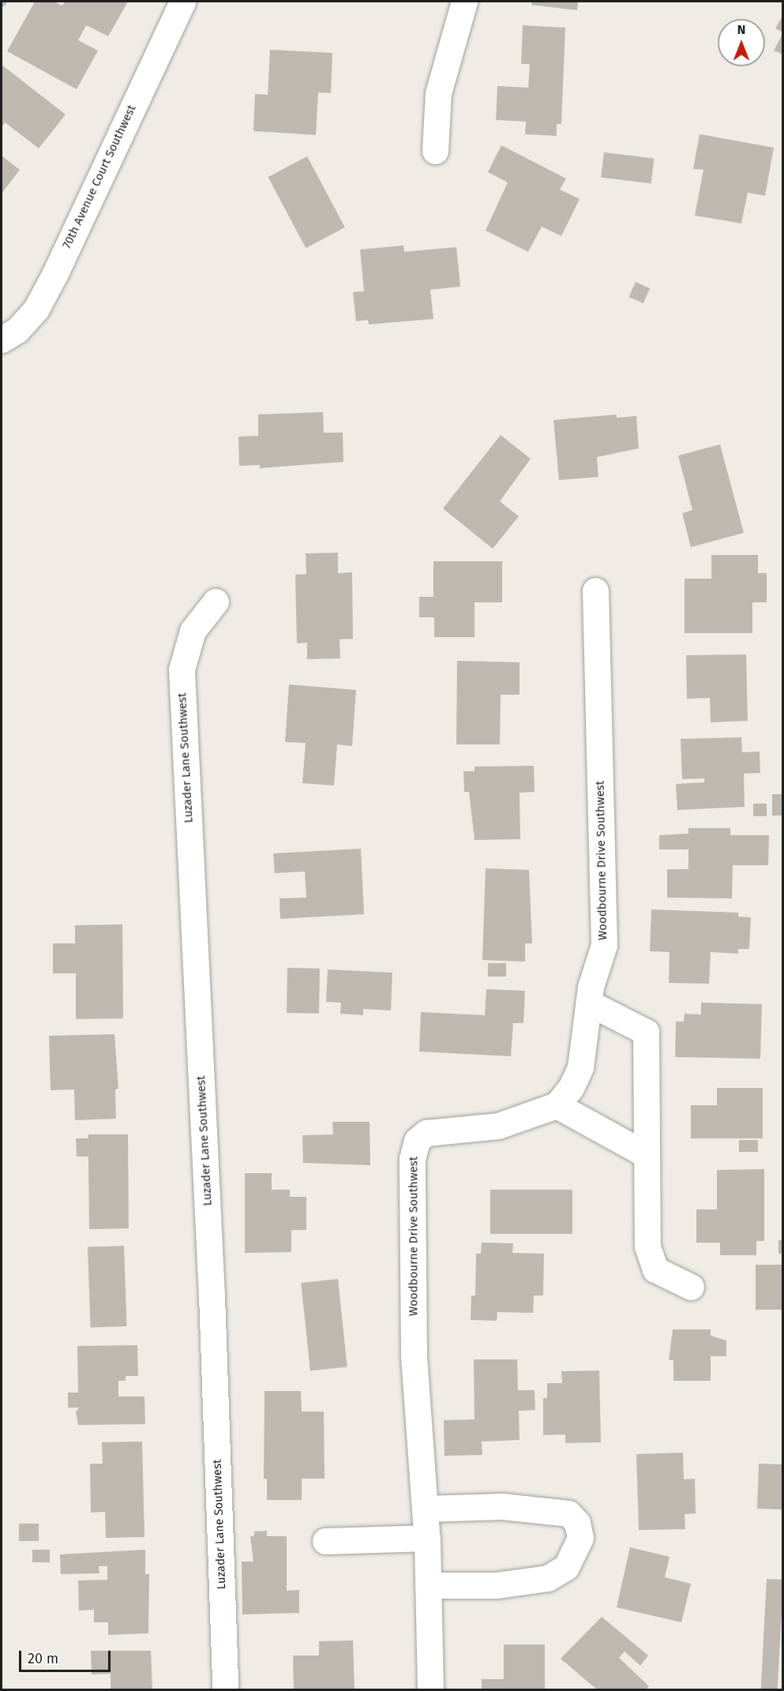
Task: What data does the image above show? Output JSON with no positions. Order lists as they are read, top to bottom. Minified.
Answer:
{"streets":{"street":["70th Avenue Court Southwest","Luzader Lane Southwest","Woodbourne Drive Southwest"]},"scale_bar":"20 m","north":"top"}
